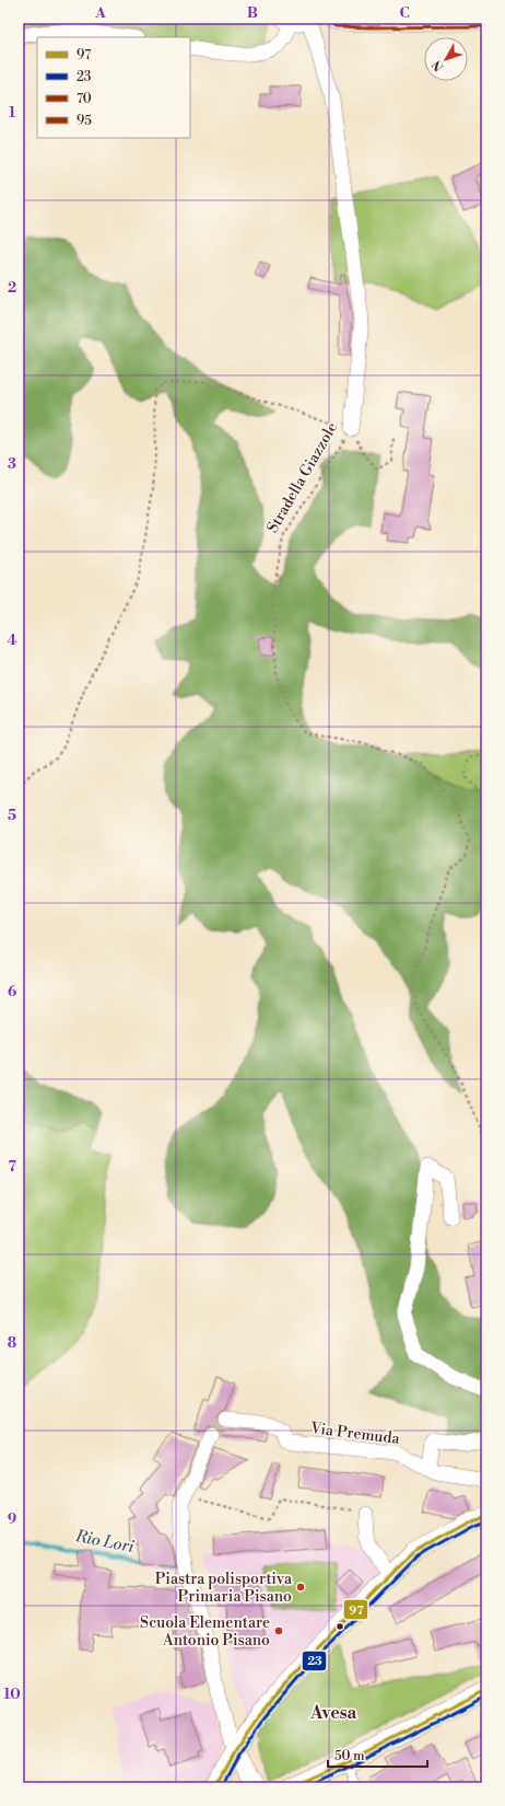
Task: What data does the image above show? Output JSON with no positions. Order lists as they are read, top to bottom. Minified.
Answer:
{"streets":{"street":["Stradella Giazzole","Via Premuda"]},"districts":["Avesa"],"water":["Rio Lori"],"places":["Piastra polisportiva Primaria Pisano","Scuola Elementare Antonio Pisano"],"lines":["transit line 70","transit line 95","transit line 97","transit line 23"],"legend":["97","23","70","95"],"scale_bar":"50 m","north":"bottom left","grid":{"columns":["A","B","C"],"rows":["1","2","3","4","5","6","7","8","9","10"]}}
